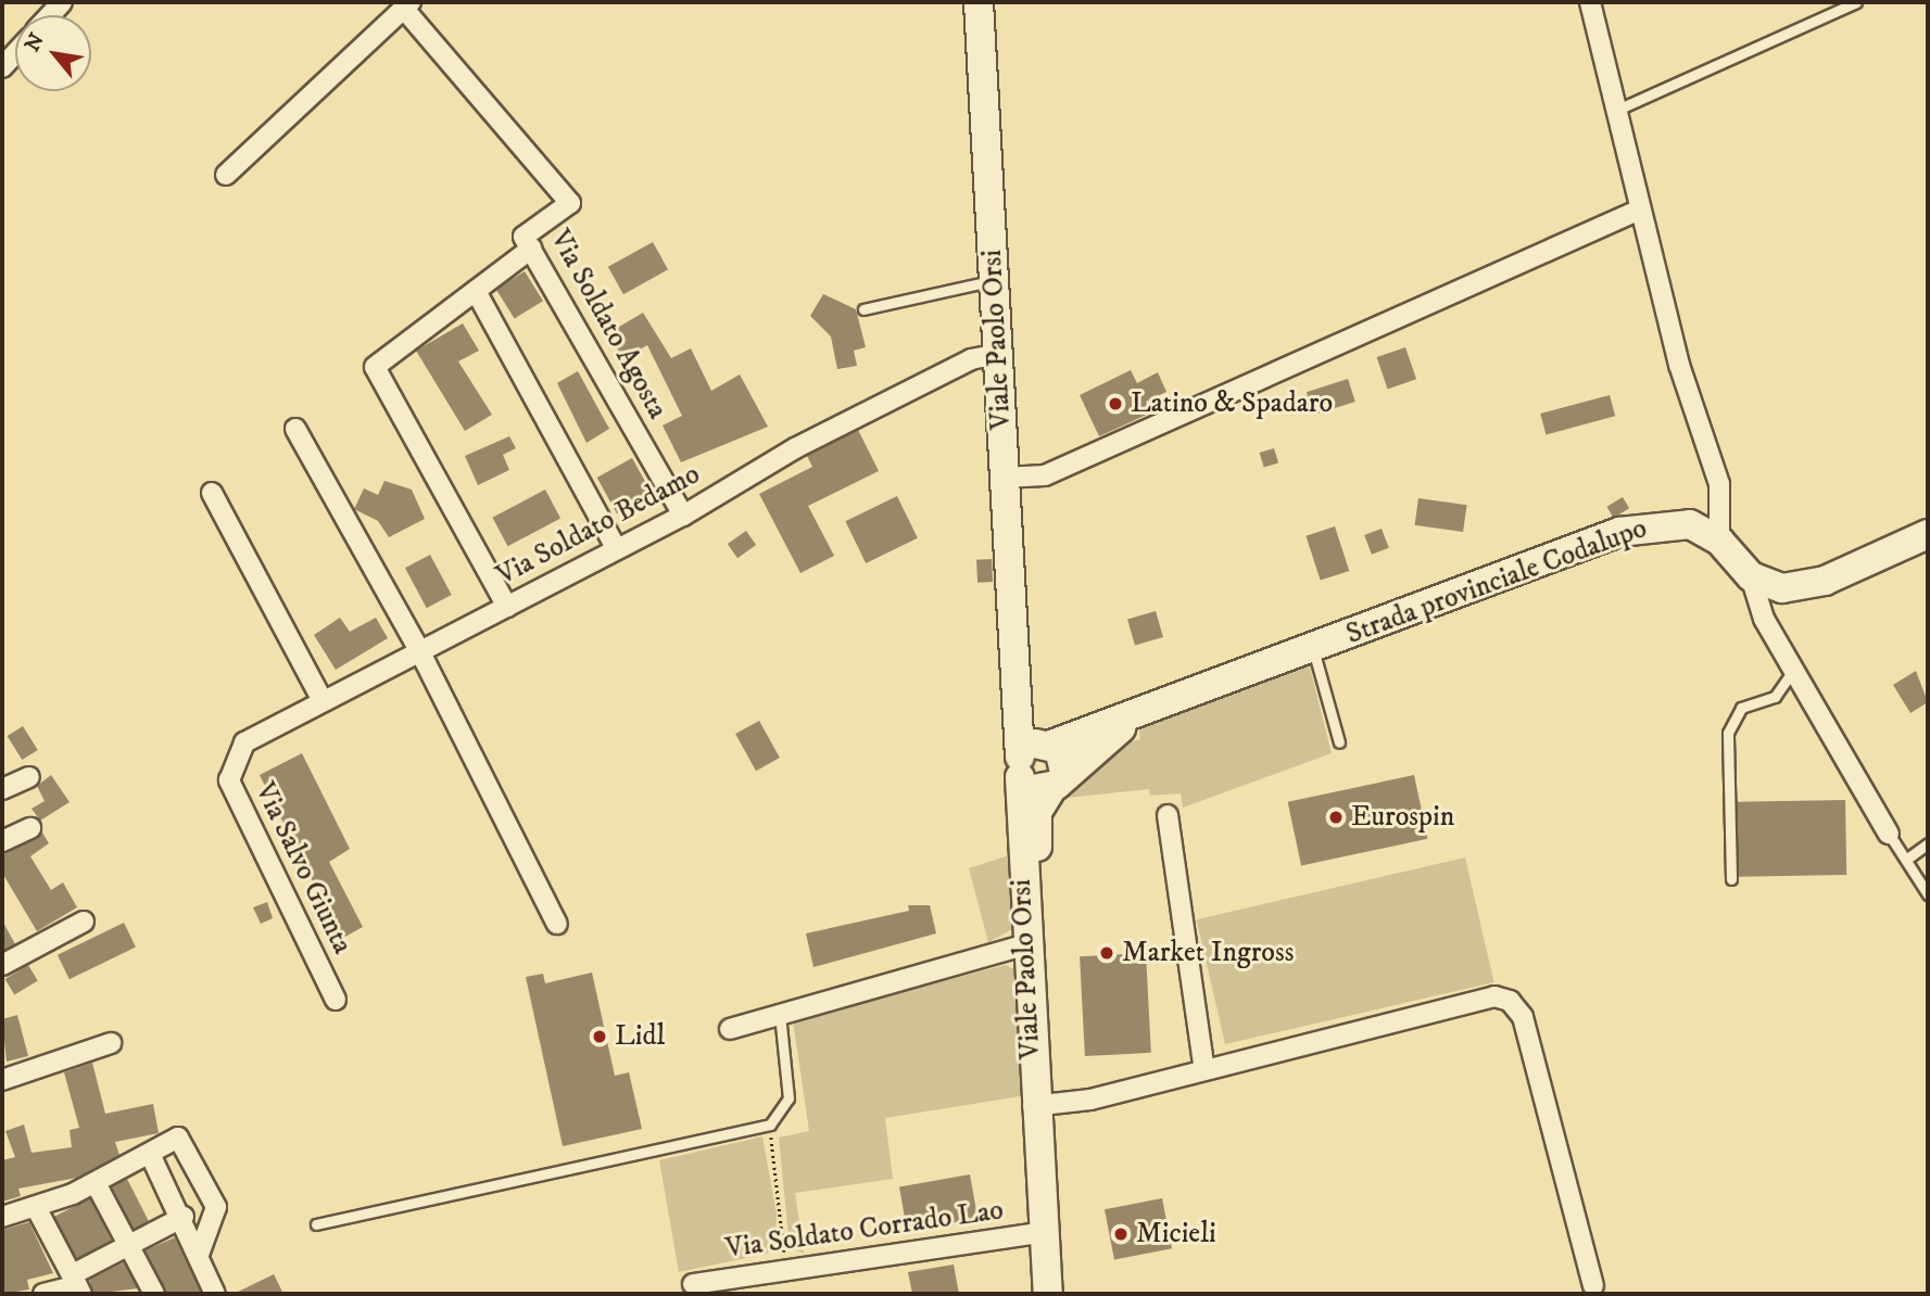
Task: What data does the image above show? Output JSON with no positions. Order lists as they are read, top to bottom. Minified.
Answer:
{"streets":{"main road":["Viale Paolo Orsi","Strada provinciale Codalupo"],"street":["Via Soldato Agosta","Via Soldato Bedamo","Via Salvo Giunta","Via Soldato Corrado Lao"]},"crossings":[["Via Soldato Agosta","Via Soldato Bedamo"],["Viale Paolo Orsi","Via Soldato Bedamo"],["Viale Paolo Orsi","Strada provinciale Codalupo"],["Viale Paolo Orsi","Via Soldato Corrado Lao"],["Via Soldato Bedamo","Via Salvo Giunta"]],"places":["Latino & Spadaro","Eurospin","Market Ingross","Lidl","Micieli"],"north":"top left"}
